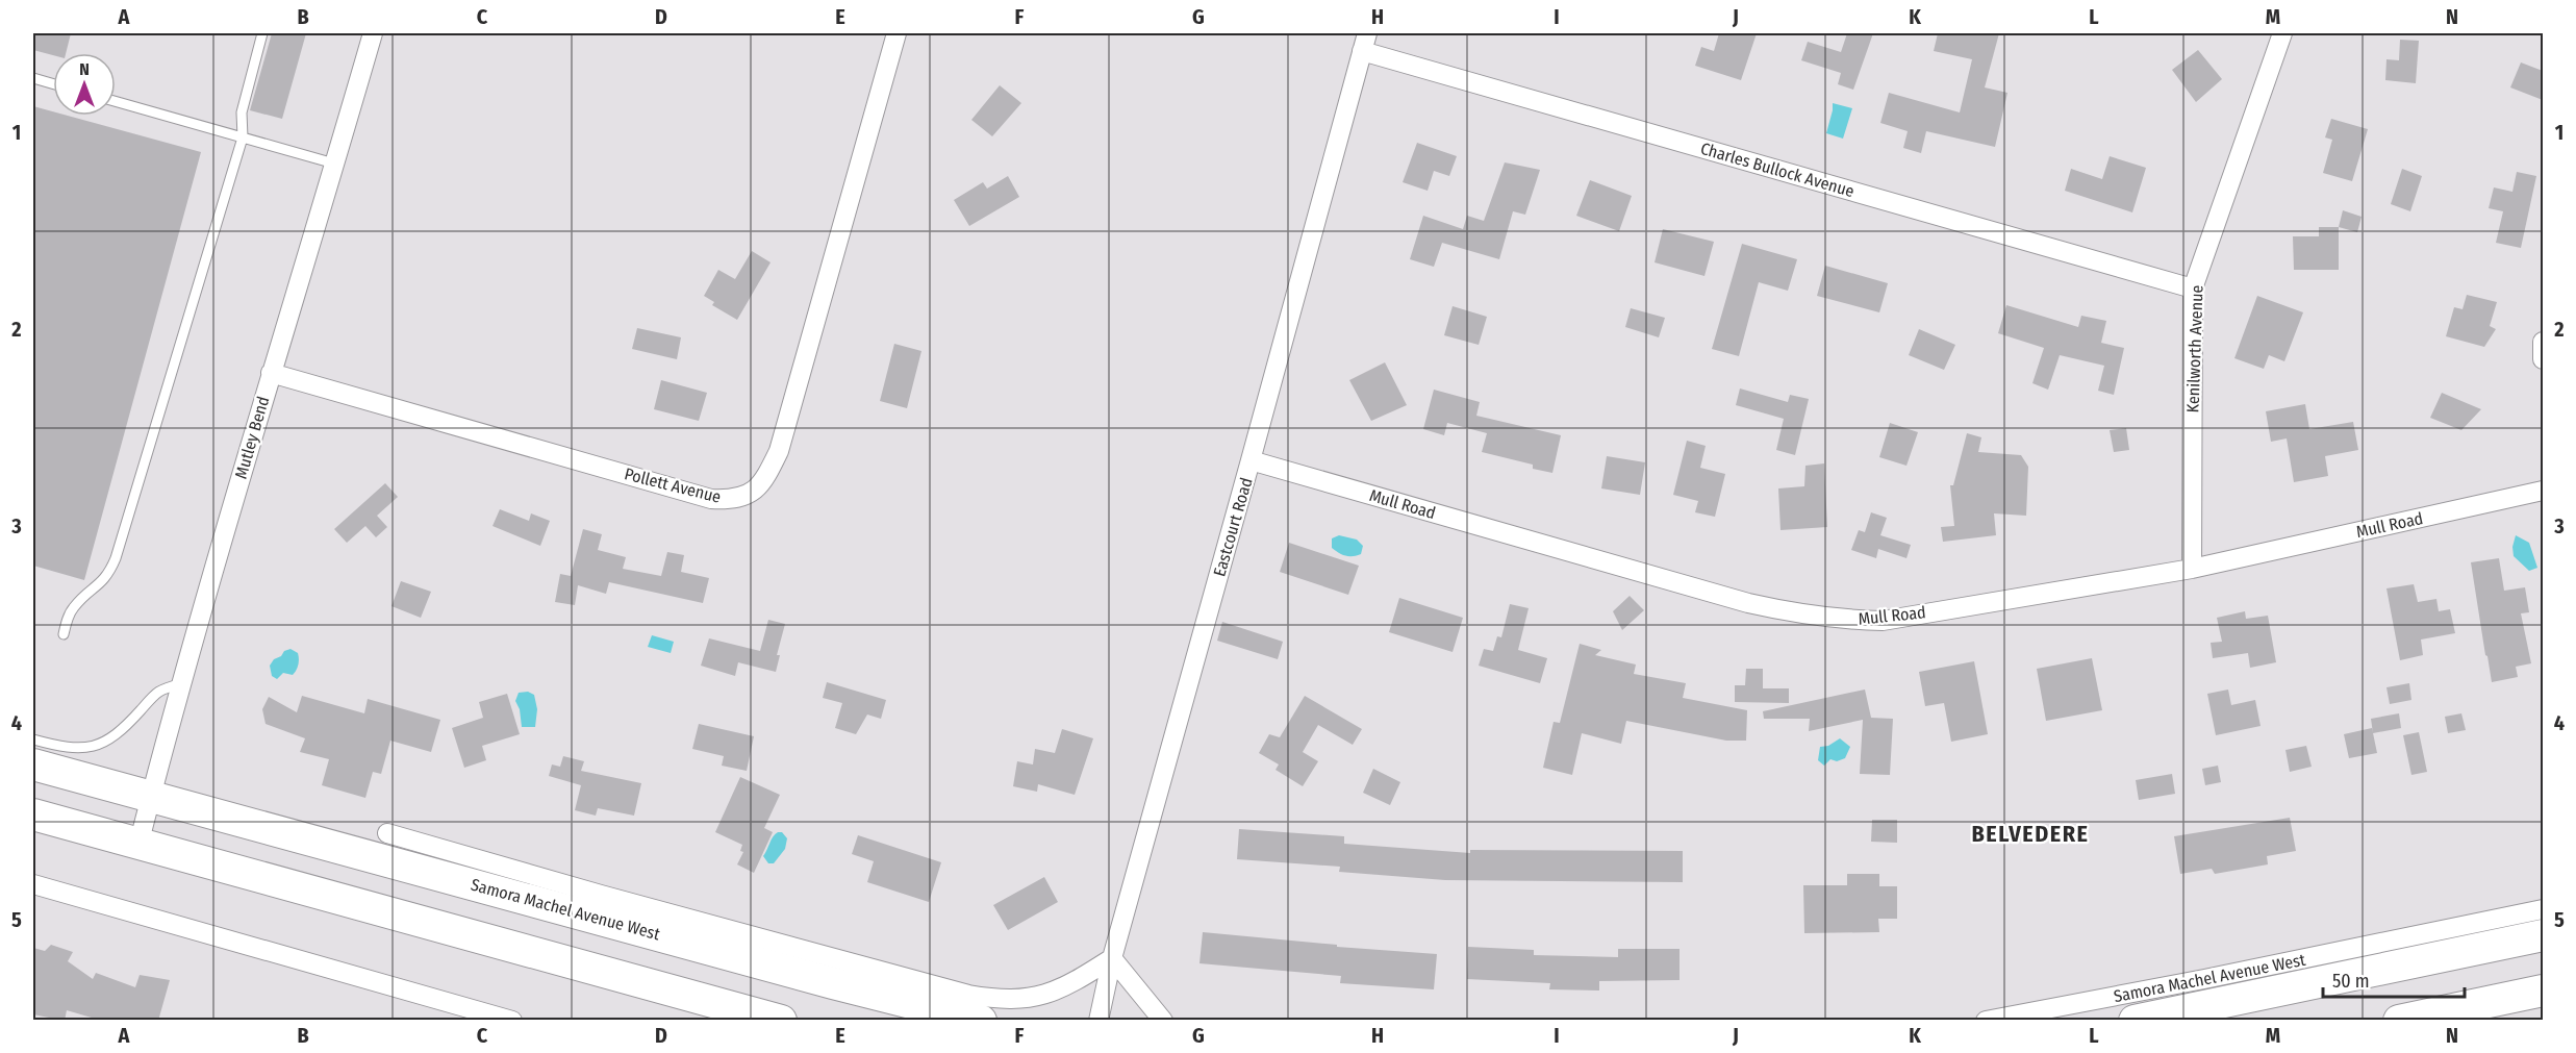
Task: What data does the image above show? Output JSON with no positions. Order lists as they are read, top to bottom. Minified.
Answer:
{"streets":{"highway":["Samora Machel Avenue West"],"street":["Charles Bullock Avenue","Kenilworth Avenue","Mutley Bend","Pollett Avenue","Mull Road","Eastcourt Road"]},"crossings":[["Charles Bullock Avenue","Kenilworth Avenue"],["Charles Bullock Avenue","Eastcourt Road"],["Kenilworth Avenue","Mull Road"],["Mutley Bend","Pollett Avenue"],["Mutley Bend","Samora Machel Avenue West"],["Mull Road","Eastcourt Road"],["Eastcourt Road","Samora Machel Avenue West"]],"districts":["BELVEDERE"],"scale_bar":"50 m","north":"top","grid":{"columns":["A","B","C","D","E","F","G","H","I","J","K","L","M","N"],"rows":["1","2","3","4","5"]}}
